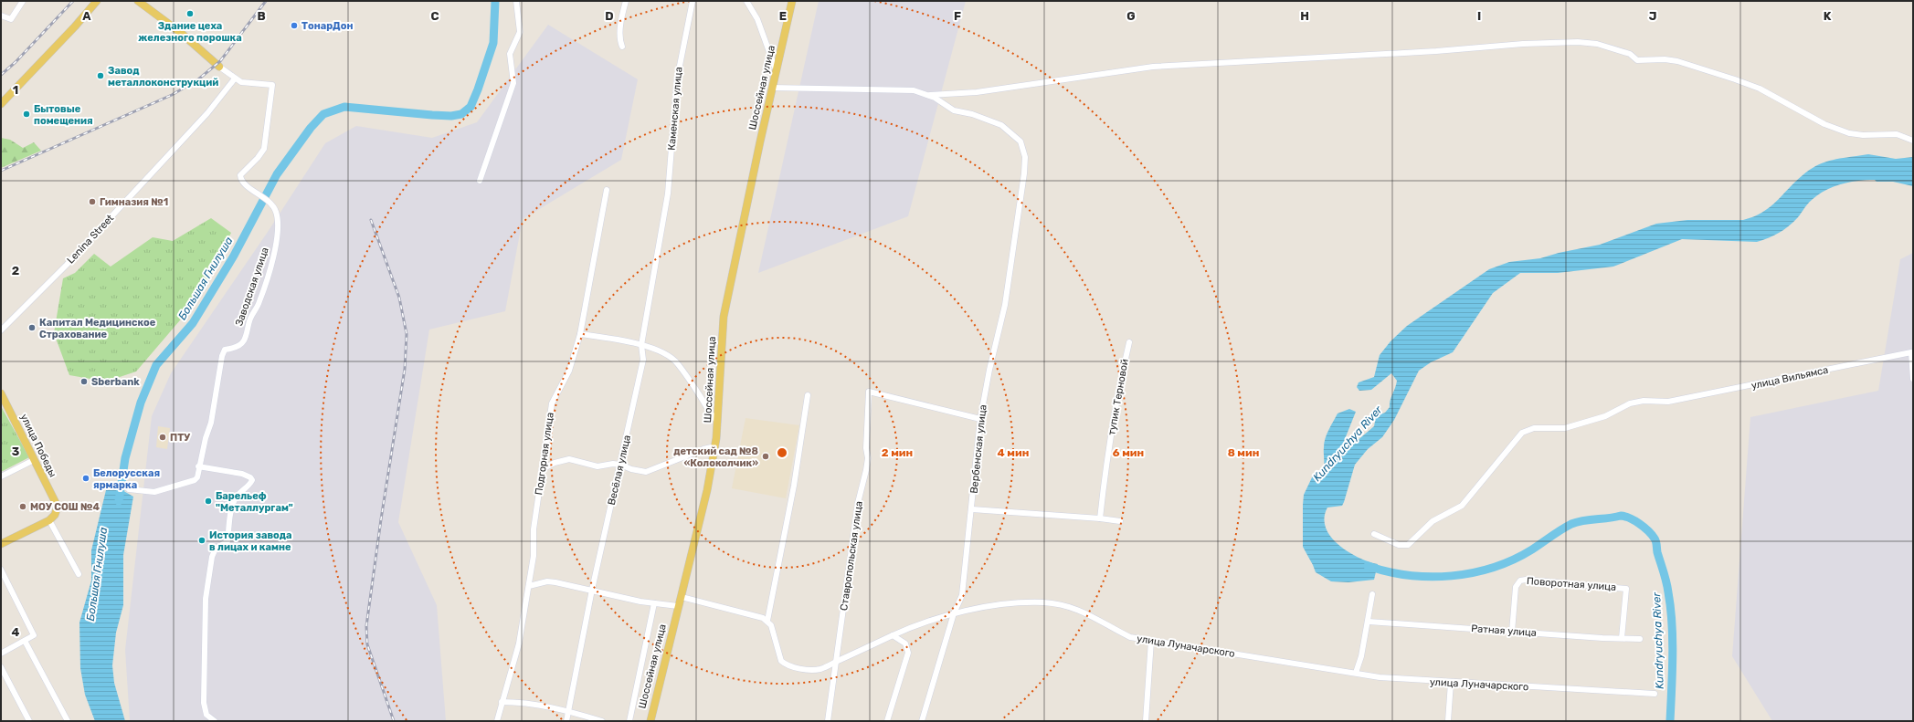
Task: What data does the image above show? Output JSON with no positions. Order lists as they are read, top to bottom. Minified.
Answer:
{"streets":{"main road":["Шоссейная улица","улица Победы"],"street":["Каменская улица","Lenina Street","Заводская улица","улица Вильямса","тупик Терновой","Вербенская улица","Подгорная улица","Весёлая улица","Ставропольская улица","Поворотная улица","Ратная улица","улица Луначарского"]},"crossings":[["Каменская улица","Весёлая улица"],["Lenina Street","Заводская улица"],["Вербенская улица","Ставропольская улица"],["Вербенская улица","улица Луначарского"],["Ставропольская улица","улица Луначарского"],["Поворотная улица","Ратная улица"]],"water":["Большая Гнилуша","Kundryuchya River"],"places":["Здание цеха железного порошка","ТонарДон","Завод металлоконструкций","Бытовые помещения","Гимназия №1","Капитал Медицинское Страхование","Sberbank","ПТУ","детский сад №8 «Колоколчик»","Белорусская ярмарка","Барельеф \"Металлургам\"","МОУ СОШ №4","История завода в лицах и камне"],"grid":{"columns":["A","B","C","D","E","F","G","H","I","J","K"],"rows":["1","2","3","4"]},"rings":["2 мин","4 мин","6 мин","8 мин"]}
